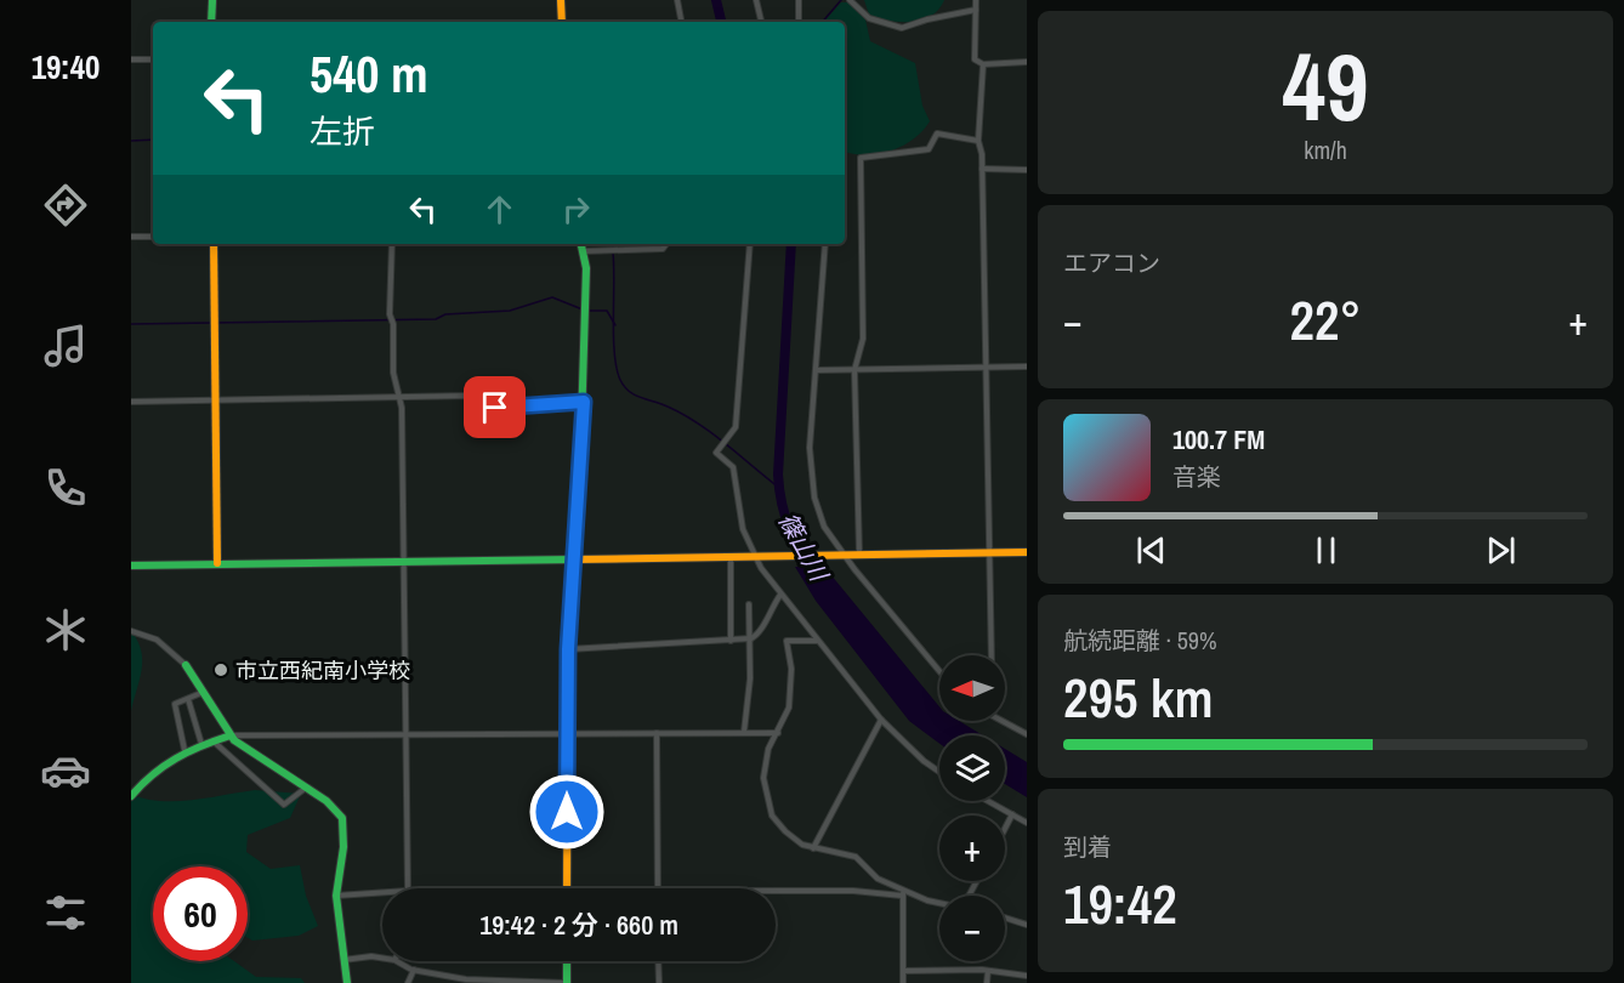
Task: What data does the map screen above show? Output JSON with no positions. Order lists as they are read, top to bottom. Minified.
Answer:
{"water":["篠山川"],"places":["市立西紀南小学校"],"north":"left","page":{"tabs":"19:40","tile":[["49","km/h"],"エアコン",["航続距離 · 59%","295 km"],["到着","19:42"]],"turn":["540 m","左折"],"heat":["−","22°","+"],"song":["100.7 FM","音楽"],"map_buttons":["+","−"],"limit":"60","trip":"19:42 · 2 分 · 660 m"}}
